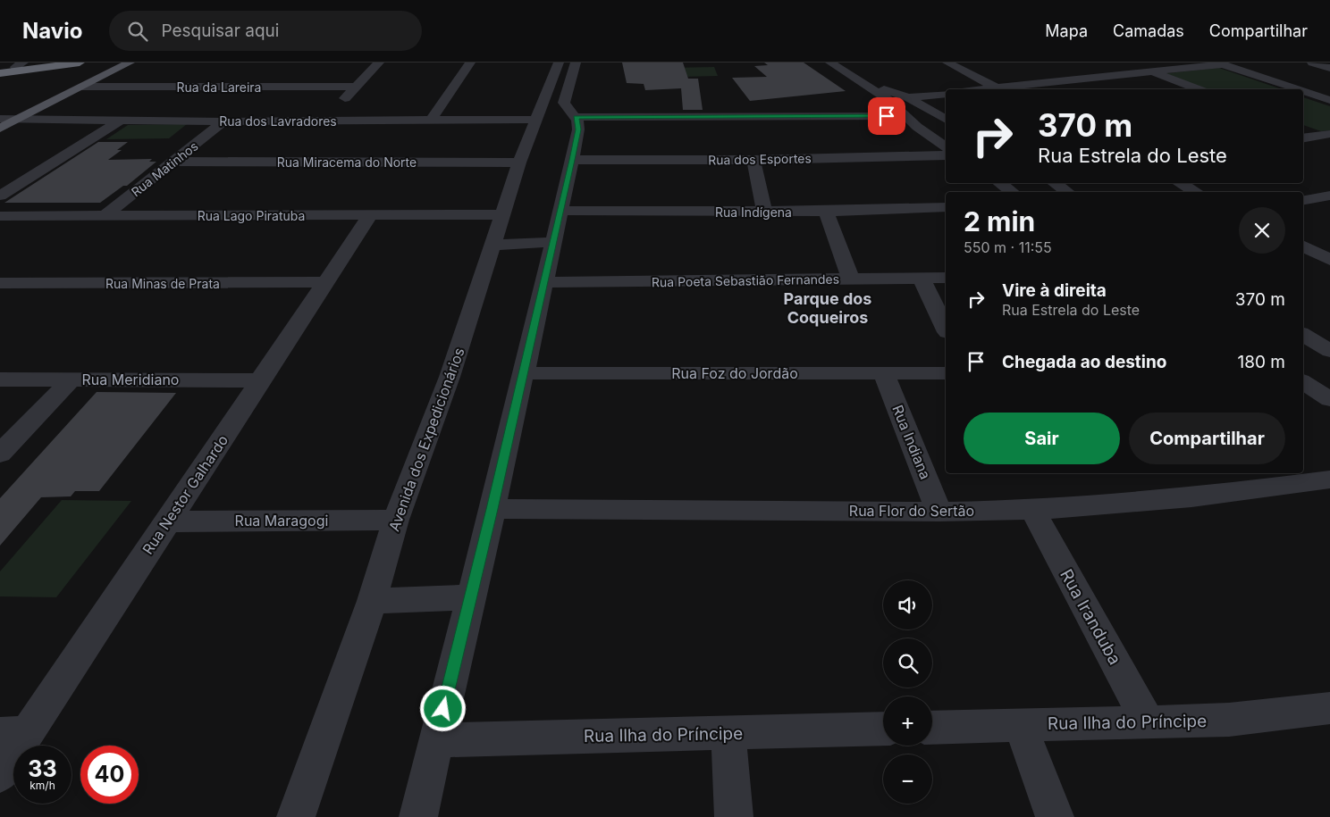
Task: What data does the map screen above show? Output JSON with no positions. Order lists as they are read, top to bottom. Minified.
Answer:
{"streets":{"street":["Rua da Lareira","Rua dos Lavradores","Rua dos Esportes","Rua Miracema do Norte","Rua Matinhos","Rua Indígena","Rua Lago Piratuba","Rua Poeta Sebastião Fernandes","Rua Minas de Prata","Rua Foz do Jordão","Rua Meridiano","Avenida dos Expedicionários","Rua Indiana","Rua Nestor Galhardo","Rua Flor do Sertão","Rua Maragogi","Rua Iranduba","Rua Ilha do Príncipe"]},"crossings":[["Rua dos Lavradores","Rua Matinhos"],["Rua dos Lavradores","Avenida dos Expedicionários"],["Rua Miracema do Norte","Rua Matinhos"],["Rua Miracema do Norte","Avenida dos Expedicionários"],["Rua Matinhos","Rua Lago Piratuba"],["Rua Lago Piratuba","Avenida dos Expedicionários"],["Rua Lago Piratuba","Rua Nestor Galhardo"],["Rua Minas de Prata","Rua Nestor Galhardo"],["Rua Foz do Jordão","Rua Indiana"],["Rua Meridiano","Rua Nestor Galhardo"],["Avenida dos Expedicionários","Rua Maragogi"],["Rua Indiana","Rua Flor do Sertão"],["Rua Nestor Galhardo","Rua Maragogi"],["Rua Flor do Sertão","Rua Iranduba"],["Rua Iranduba","Rua Ilha do Príncipe"]],"districts":["Parque dos Coqueiros"],"page":{"header":"Navio","search":"Pesquisar aqui","nav":["Mapa","Camadas","Compartilhar"],"turn":["370 m","Rua Estrela do Leste"],"heading":["2 min","550 m · 11:55"],"list":[{"name":"Vire à direita","note":"Rua Estrela do Leste","value":"370 m"},{"name":"Chegada ao destino","value":"180 m"}],"buttons":["Sair","Compartilhar"],"map_buttons":["+","−"],"speed":"33 km/h","limit":"40"}}
